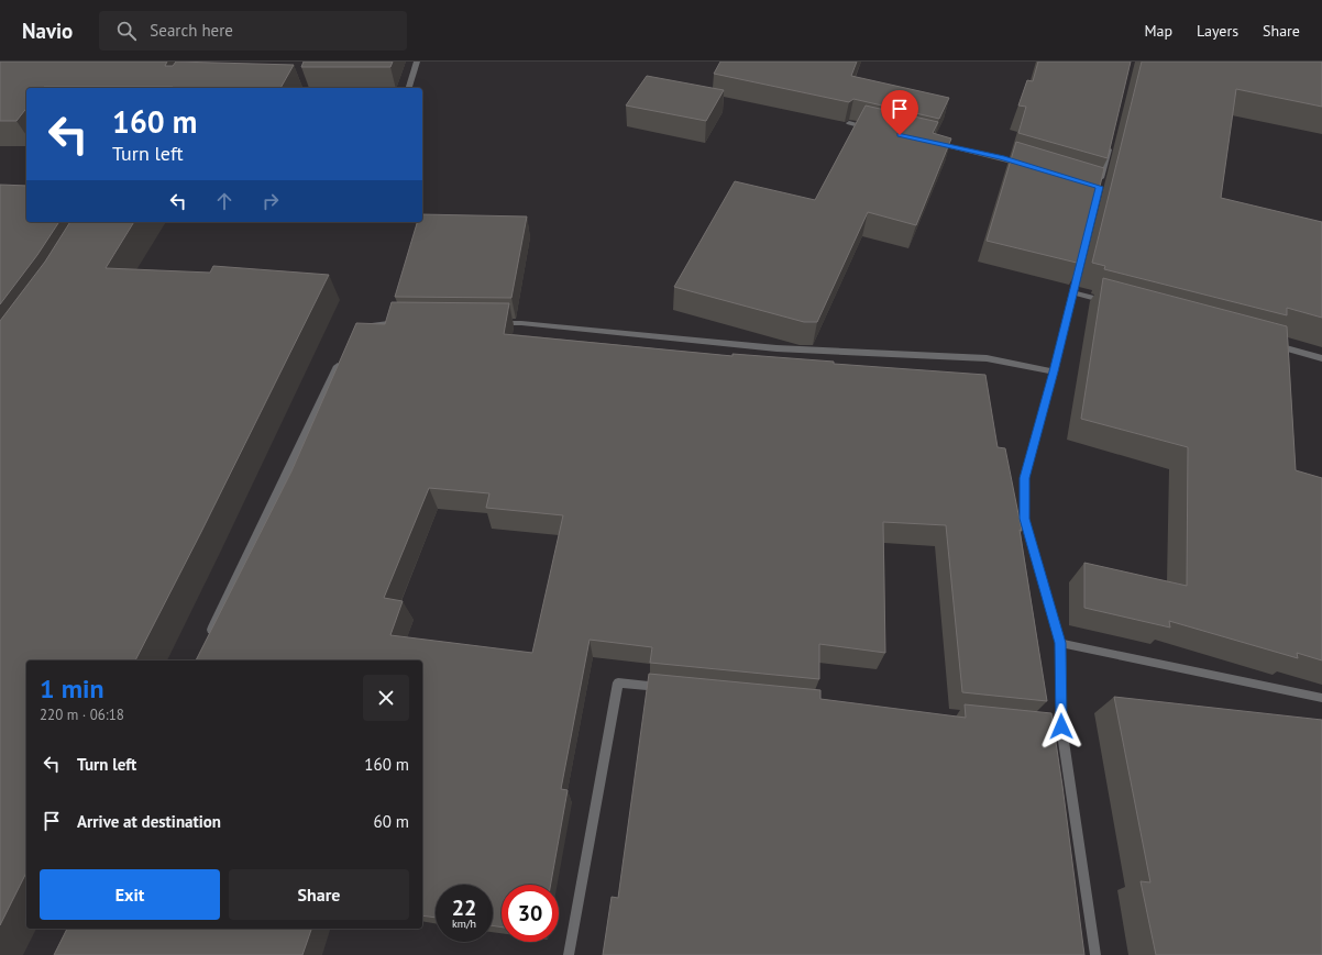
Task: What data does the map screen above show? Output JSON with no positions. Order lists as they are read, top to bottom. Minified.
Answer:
{"page":{"header":"Navio","search":"Search here","nav":["Map","Layers","Share"],"turn":["160 m","Turn left"],"heading":["1 min","220 m · 06:18"],"list":[{"name":"Turn left","value":"160 m"},{"name":"Arrive at destination","value":"60 m"}],"buttons":["Exit","Share"],"speed":"22 km/h","limit":"30"}}
